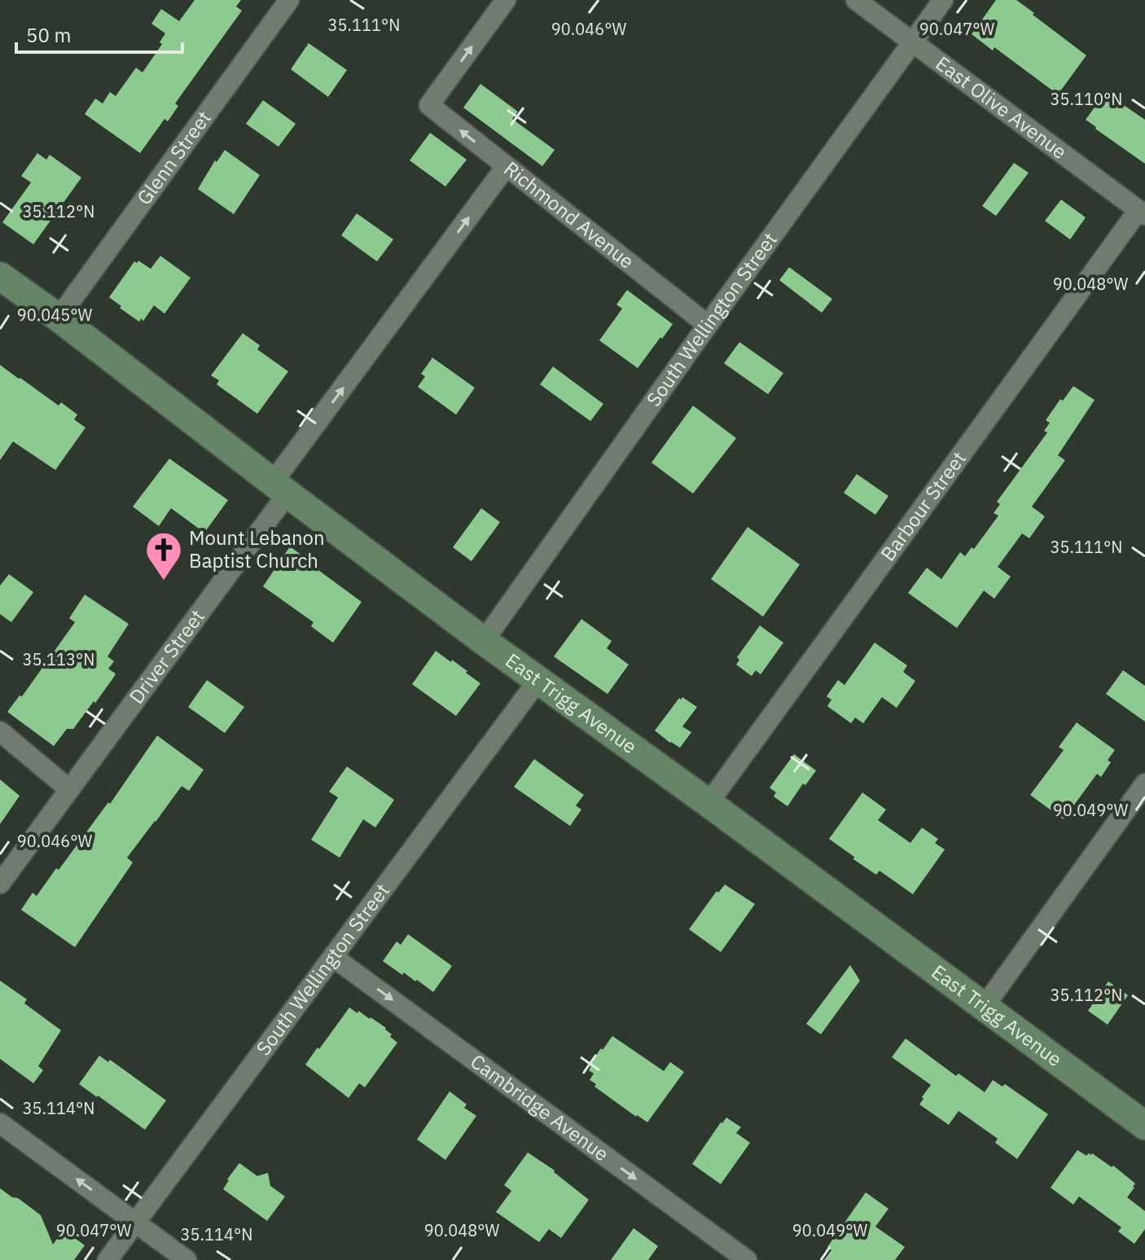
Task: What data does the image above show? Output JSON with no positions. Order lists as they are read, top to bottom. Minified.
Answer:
{"streets":{"street":["East Olive Avenue","Glenn Street","Richmond Avenue","South Wellington Street","Barbour Street","Driver Street","East Trigg Avenue","Cambridge Avenue"]},"crossings":[["East Olive Avenue","South Wellington Street"],["East Olive Avenue","Barbour Street"],["Glenn Street","East Trigg Avenue"],["Richmond Avenue","South Wellington Street"],["Richmond Avenue","Driver Street"],["South Wellington Street","East Trigg Avenue"],["South Wellington Street","Cambridge Avenue"],["Barbour Street","East Trigg Avenue"],["Driver Street","East Trigg Avenue"]],"one_way":["Driver Street","Cambridge Avenue"],"places":{"church":["Mount Lebanon Baptist Church"]},"scale_bar":"50 m","coordinates":["35.111°N","90.046°W","90.047°W","35.110°N","35.112°N","90.048°W","90.045°W","35.113°N","90.049°W","35.114°N"]}
